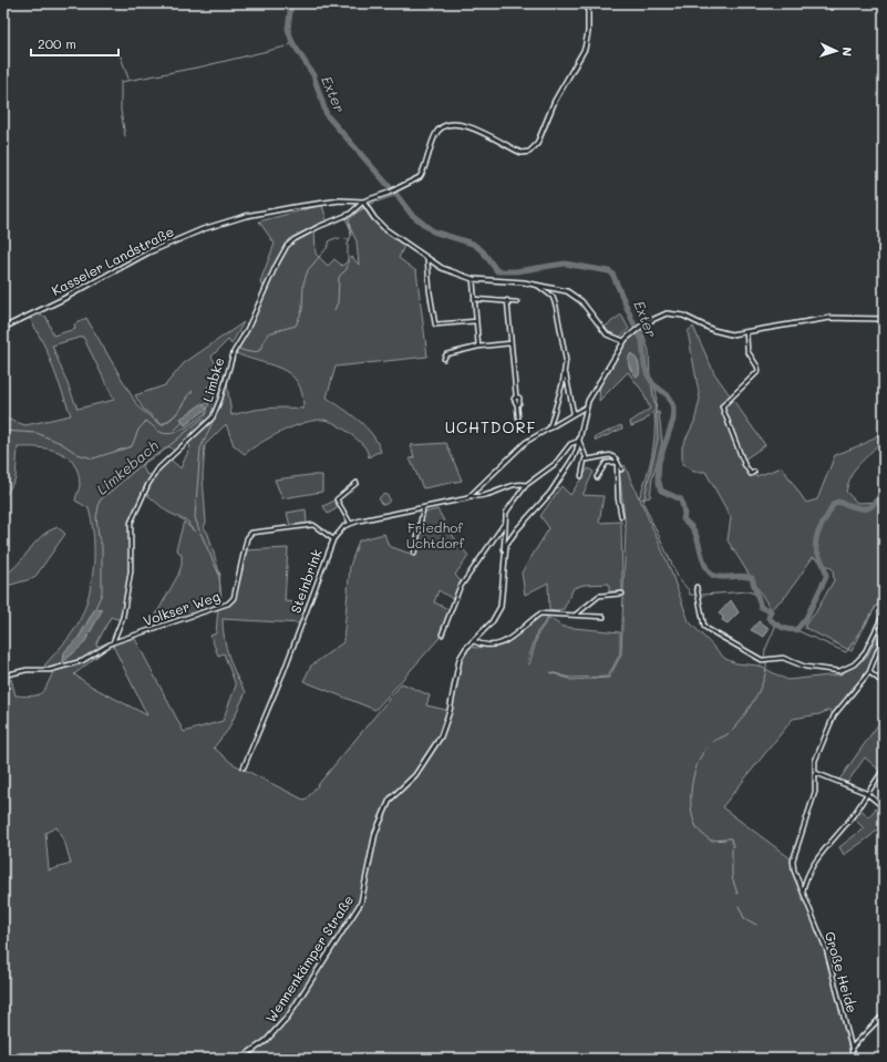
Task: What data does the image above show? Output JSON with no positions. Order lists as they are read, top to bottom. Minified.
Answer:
{"streets":{"street":["Kasseler Landstraße","Limbke","Steinbrink","Volkser Weg","Wennenkämper Straße","Große Heide"]},"crossings":[["Kasseler Landstraße","Limbke"],["Limbke","Volkser Weg"],["Steinbrink","Volkser Weg"]],"districts":["UCHTDORF"],"water":["Exter","Limkebach"],"parks":["Friedhof Uchtdorf"],"scale_bar":"200 m","north":"right"}
